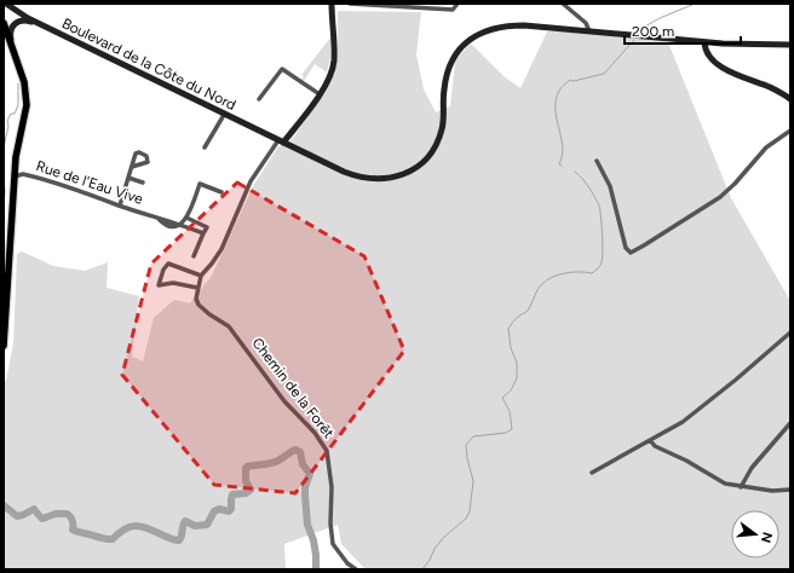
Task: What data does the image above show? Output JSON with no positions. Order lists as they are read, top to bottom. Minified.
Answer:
{"streets":{"main road":["Boulevard de la Côte du Nord"],"street":["Rue de l'Eau Vive","Chemin de la Forêt"]},"scale_bar":"200 m","north":"right"}
